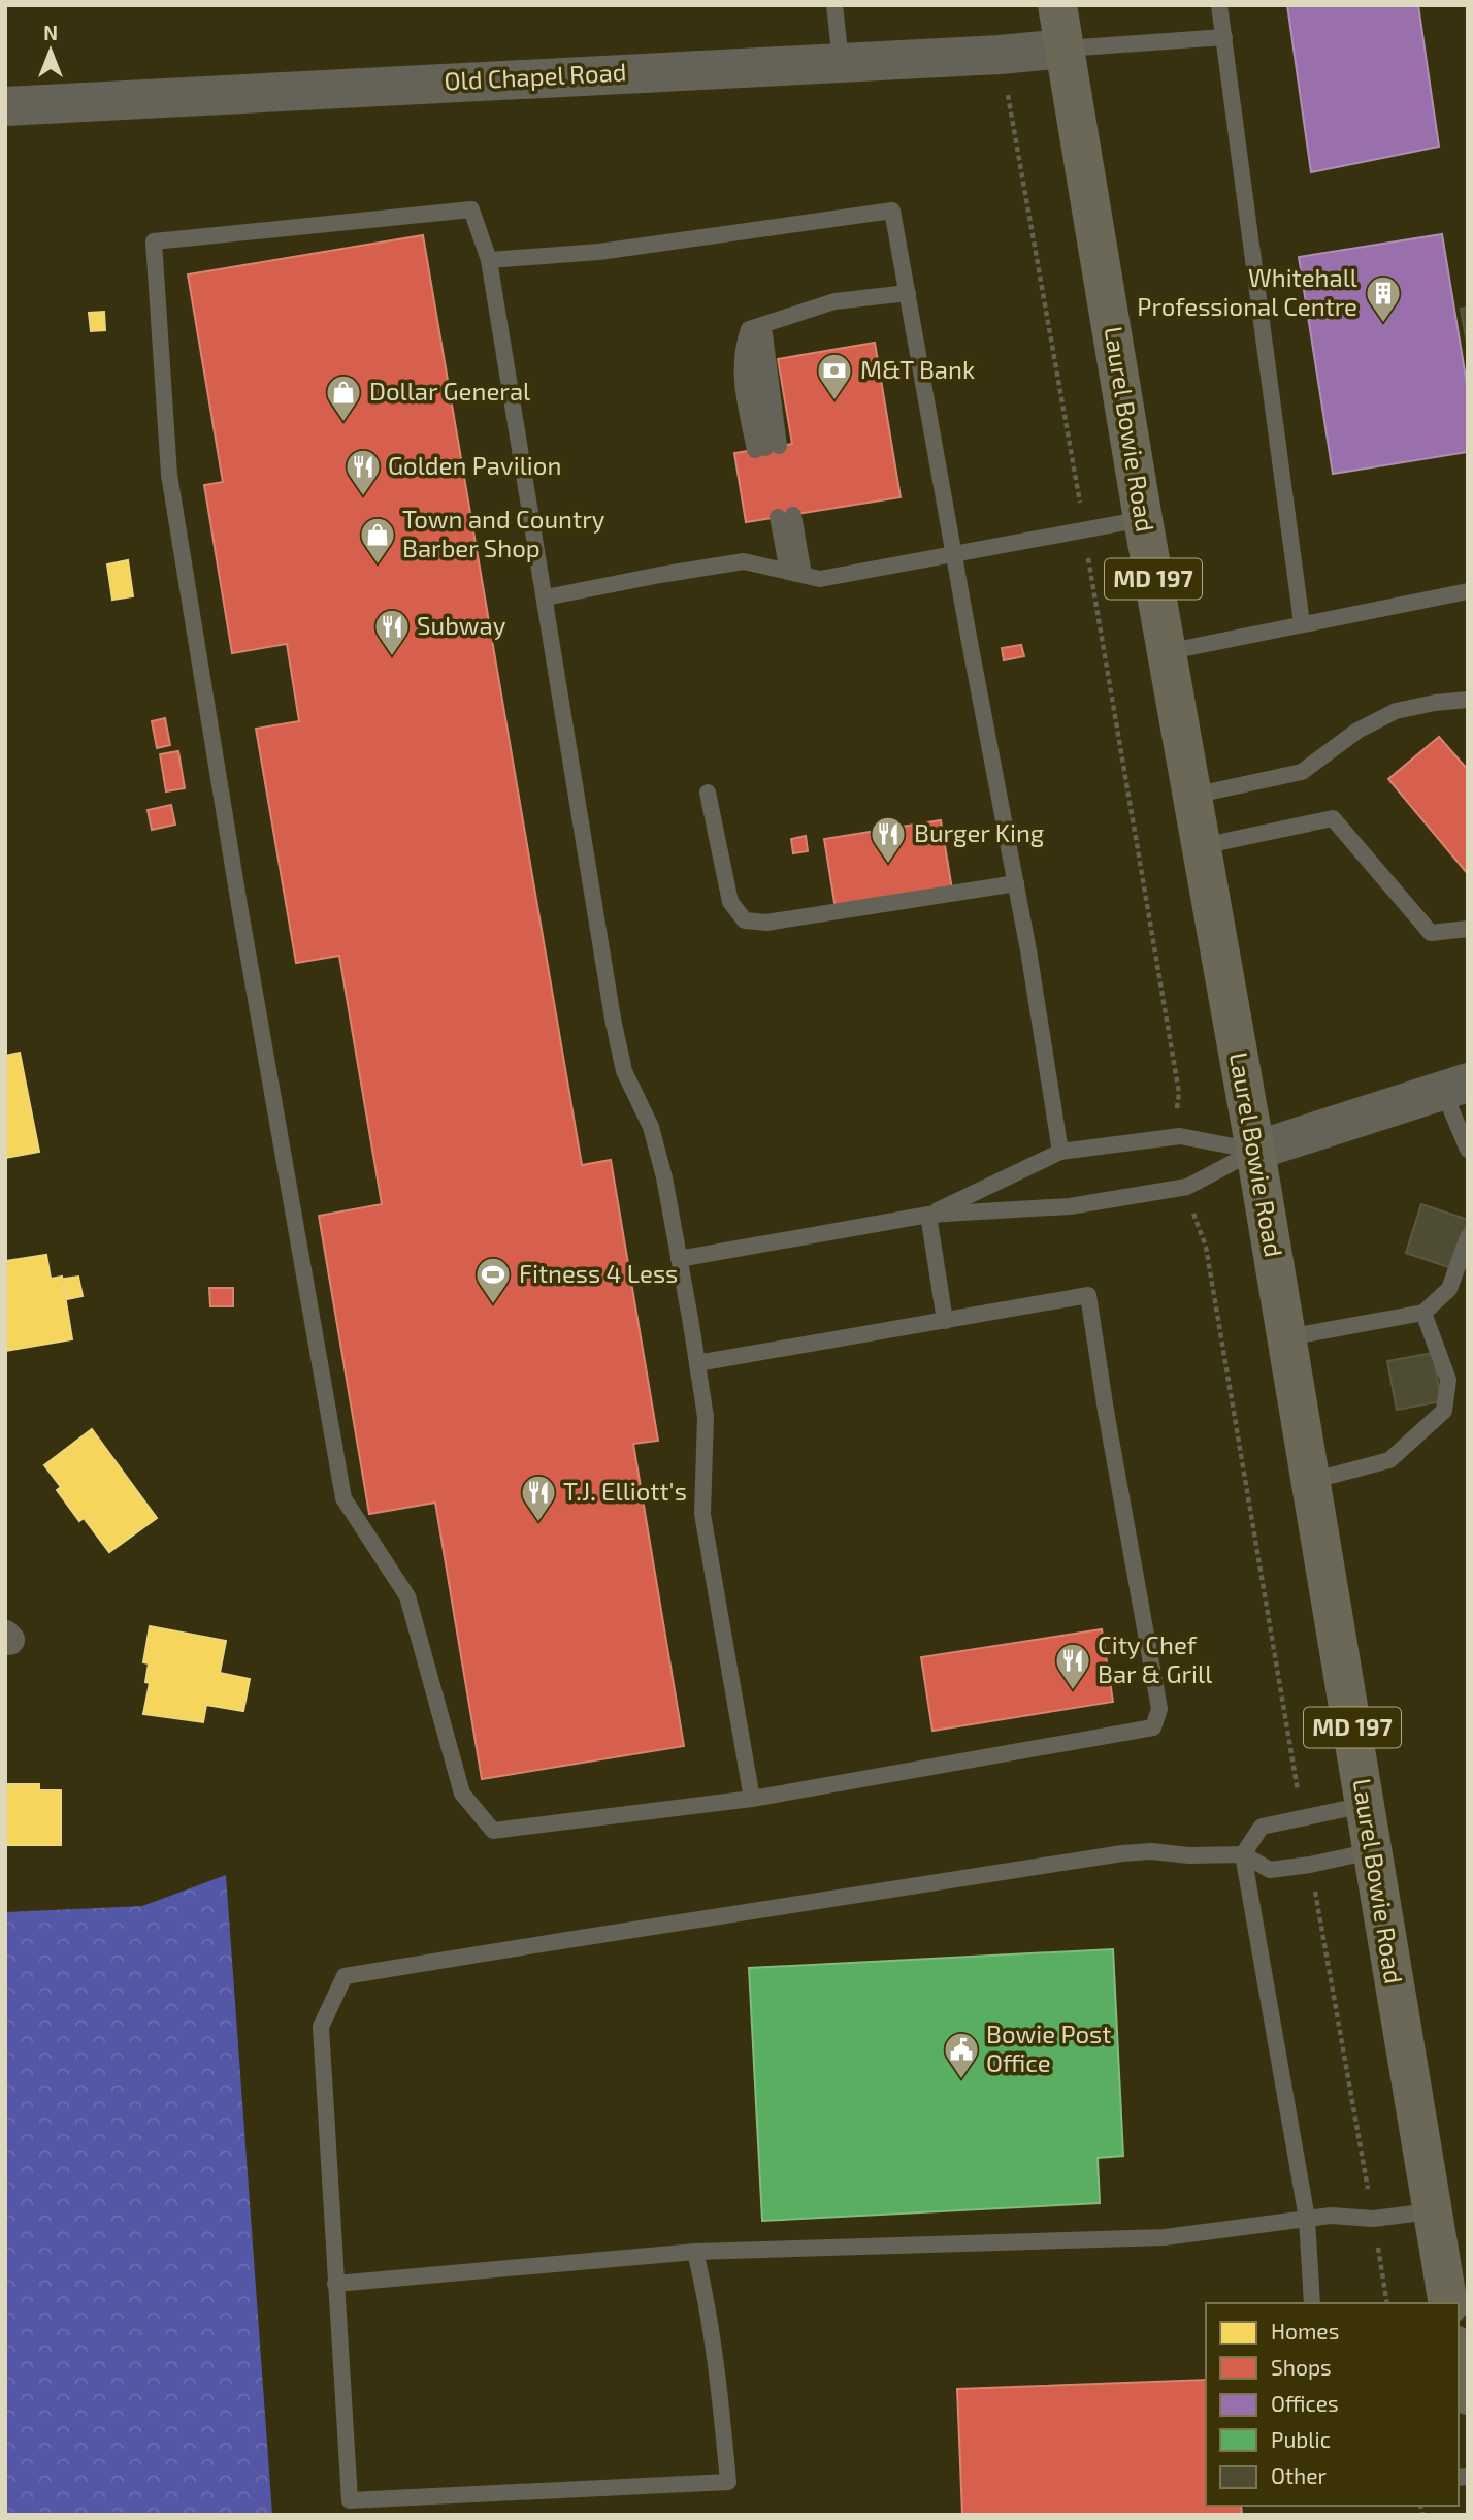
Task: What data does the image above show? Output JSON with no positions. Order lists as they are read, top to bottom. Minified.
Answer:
{"streets":{"main road":["Laurel Bowie Road","MD 197"],"street":["Old Chapel Road"]},"crossings":[["Old Chapel Road","Laurel Bowie Road"]],"places":{"building":["Whitehall Professional Centre"],"bank":["M&T Bank"],"shop":["Dollar General","Town and Country Barber Shop"],"restaurant":["Golden Pavilion","Subway","Burger King","T.J. Elliott's","City Chef Bar & Grill"],"sports":["Fitness 4 Less"],"public building":["Bowie Post Office"]},"legend":["Homes","Shops","Offices","Public","Other"],"north":"top"}
